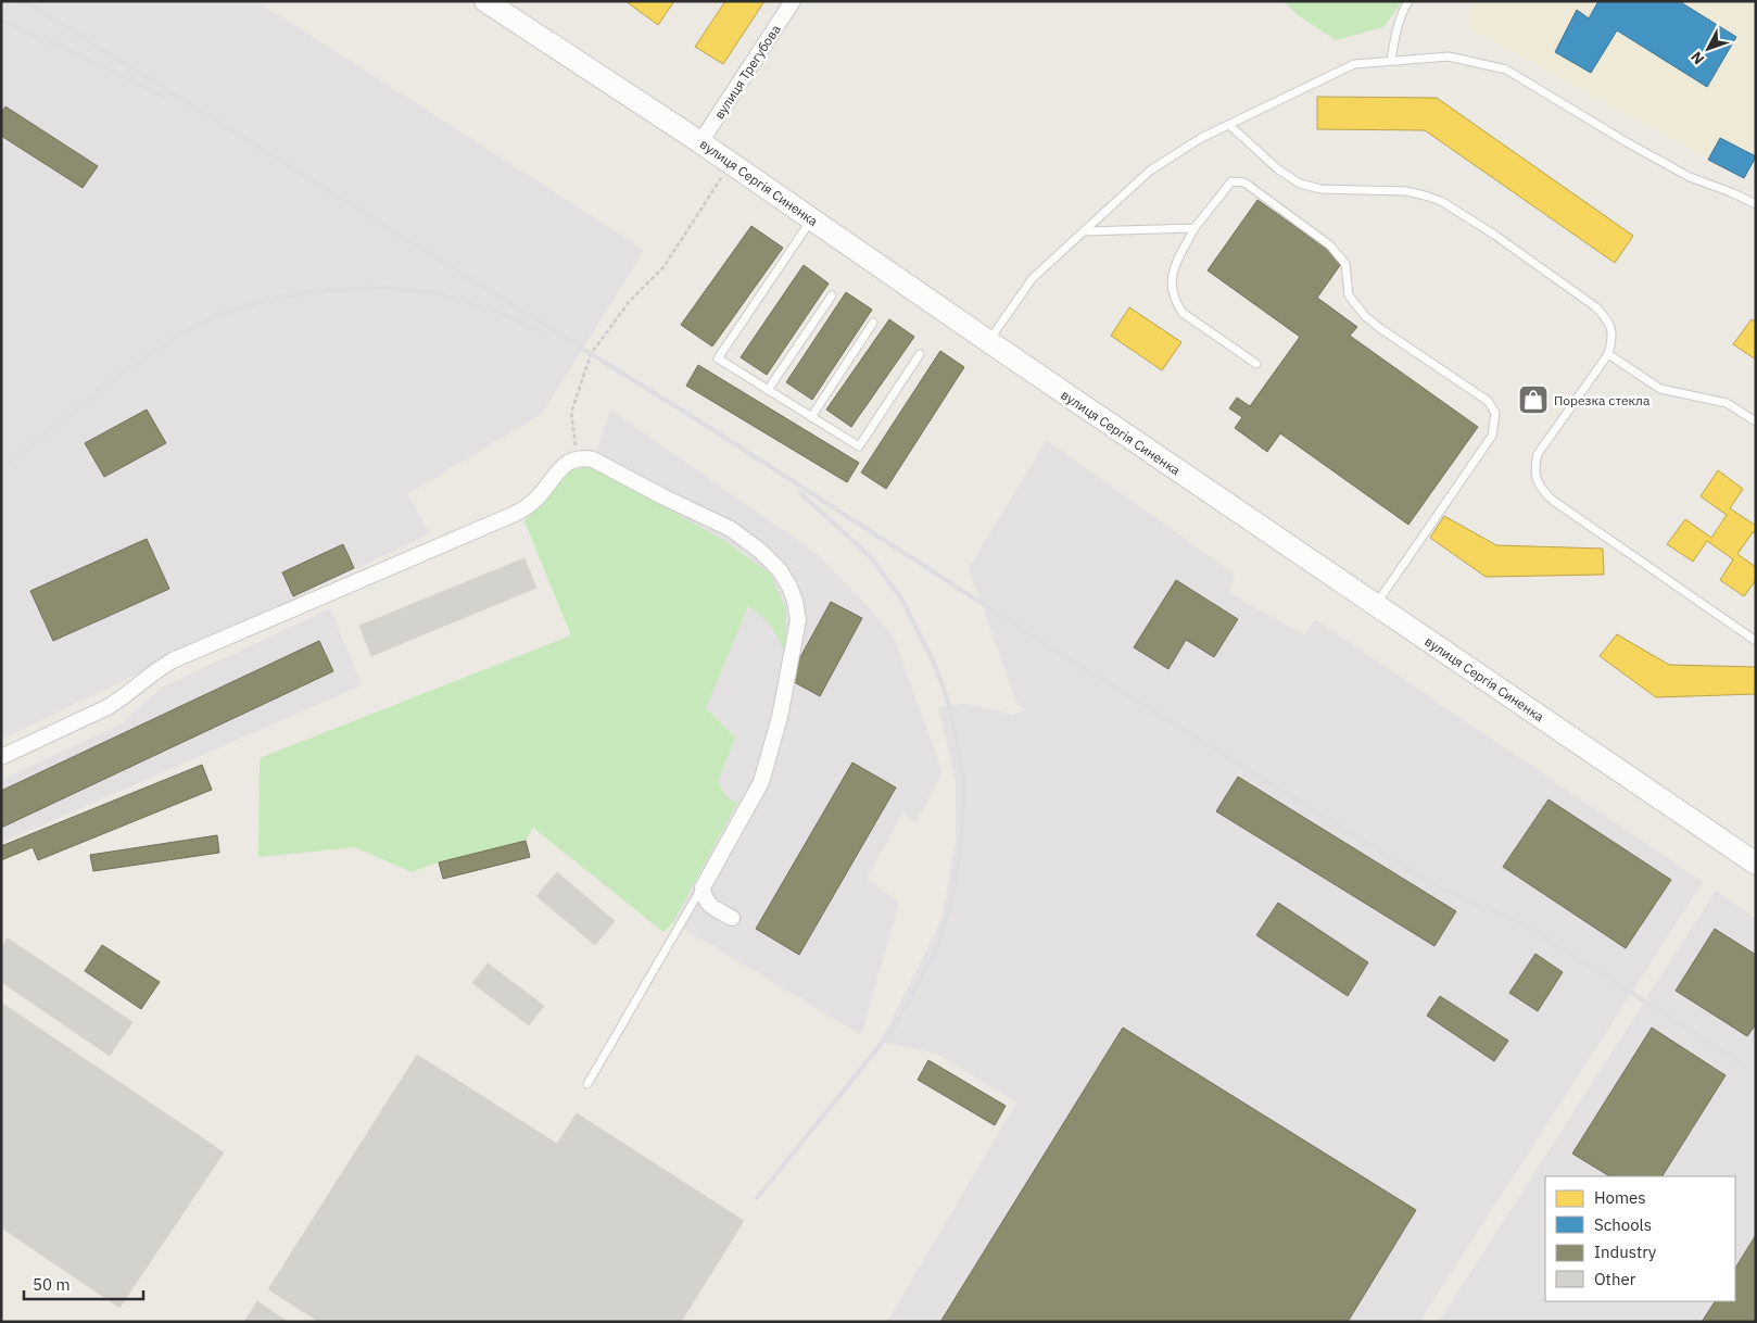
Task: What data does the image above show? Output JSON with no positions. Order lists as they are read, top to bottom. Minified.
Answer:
{"streets":{"street":["вулиця Трегубова","вулиця Сергія Синенка"]},"crossings":[["вулиця Трегубова","вулиця Сергія Синенка"]],"places":{"shop":["Порезка стекла"]},"legend":["Homes","Schools","Industry","Other"],"scale_bar":"50 m","north":"bottom left"}
